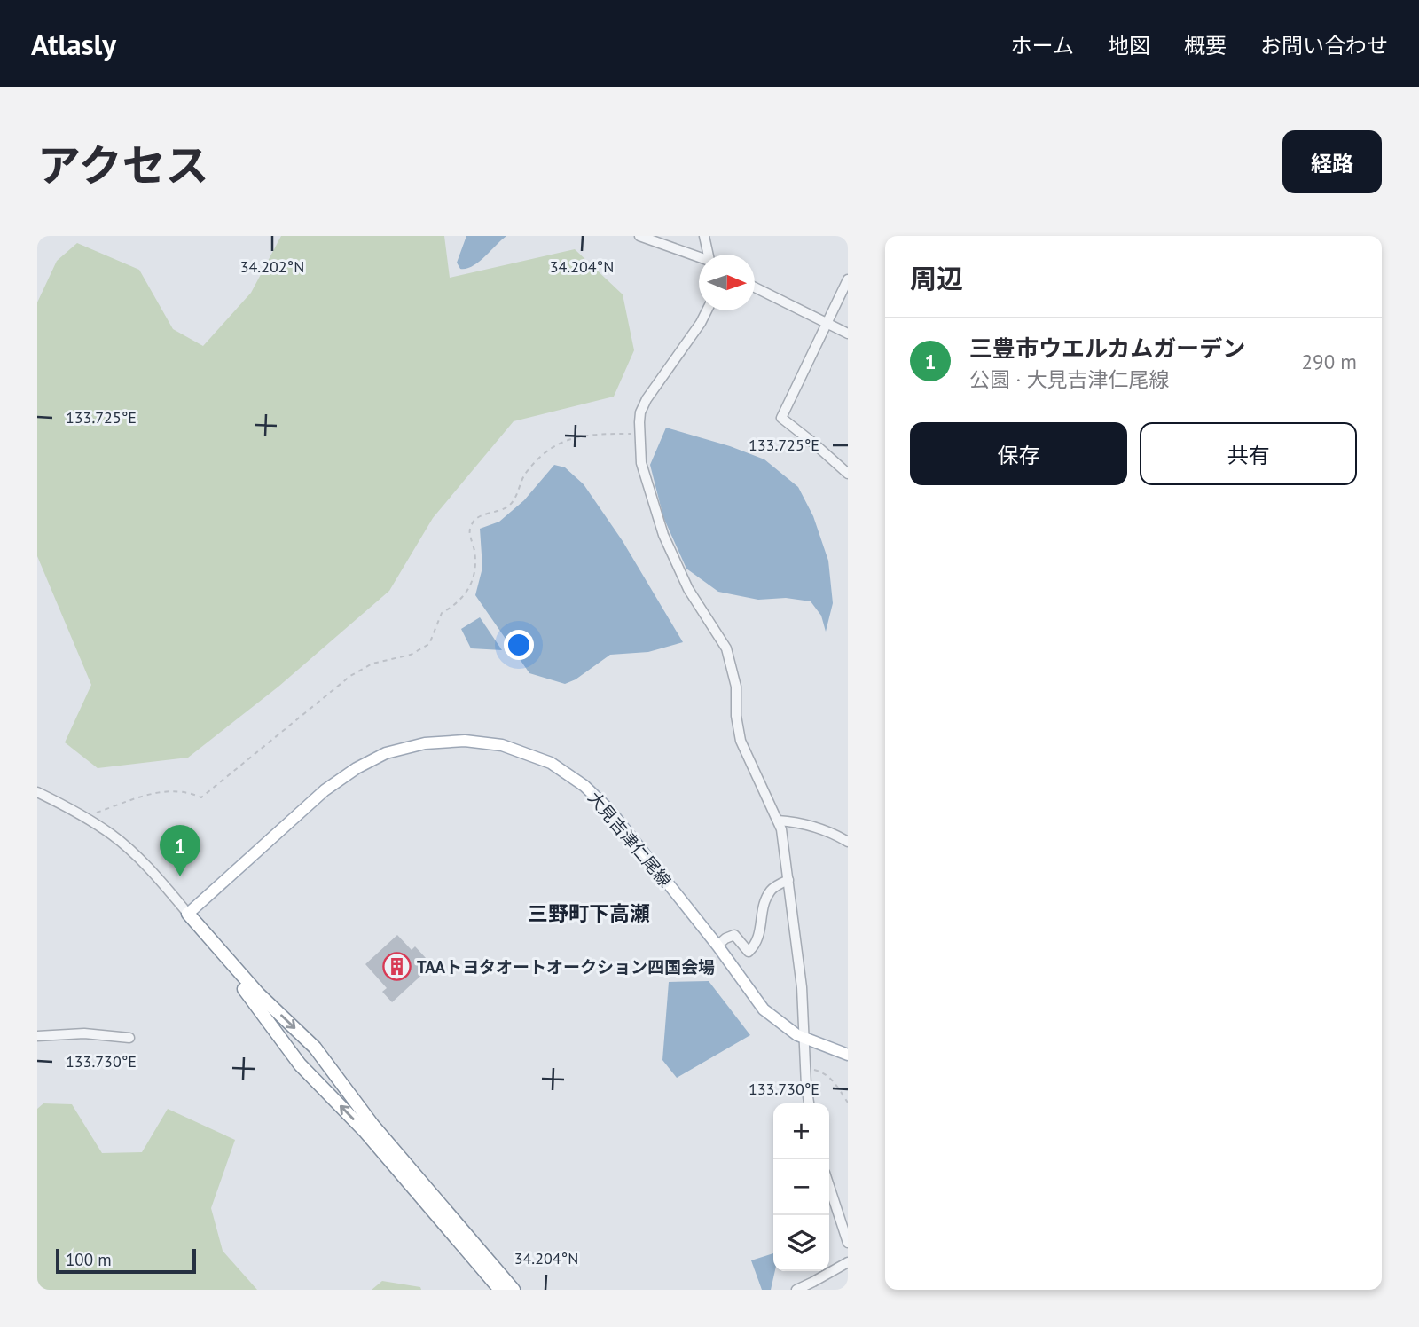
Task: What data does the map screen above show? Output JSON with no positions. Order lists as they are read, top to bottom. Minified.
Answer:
{"streets":{"main road":["大見吉津仁尾線"]},"districts":["三野町下高瀬"],"places":{"building":["TAAトヨタオートオークション四国会場"]},"scale_bar":"100 m","north":"right","page":{"header":"Atlasly","nav":["ホーム","地図","概要","お問い合わせ"],"title":"アクセス","buttons":["経路",["保存","共有"]],"heading":"周辺","list":[{"mark":"1","name":"三豊市ウエルカムガーデン","note":"公園 · 大見吉津仁尾線","value":"290 m"}],"pins":"1","map_buttons":["+","−"],"scale":"100 m"},"coordinates":["34.202°N","34.204°N","133.725°E","133.730°E"]}
